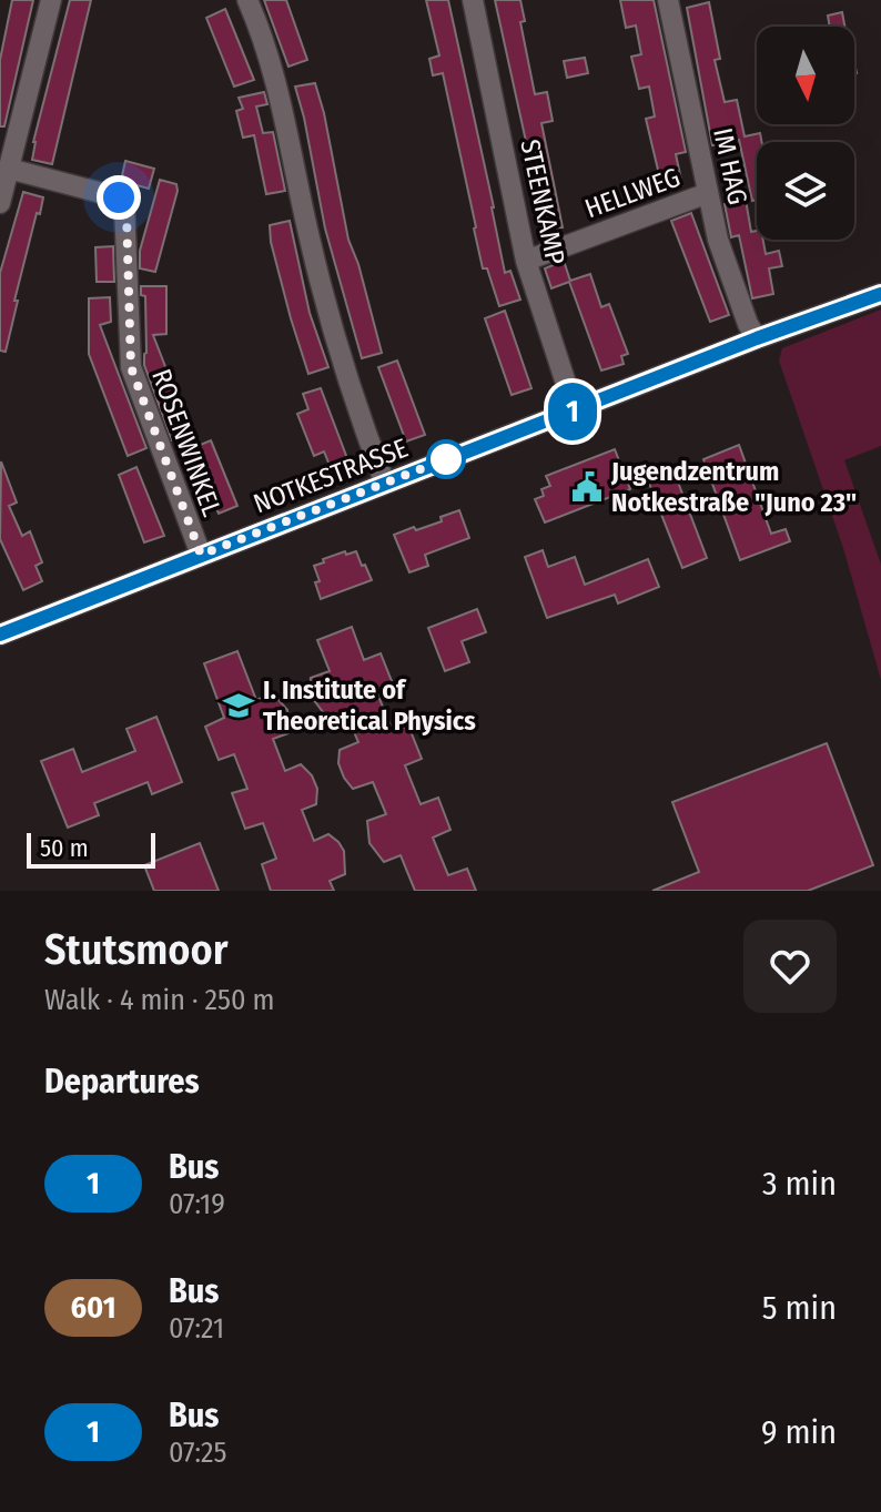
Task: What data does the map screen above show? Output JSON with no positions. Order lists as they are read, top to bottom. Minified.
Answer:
{"streets":{"street":["IM HAG","HELLWEG","STEENKAMP","ROSENWINKEL","NOTKESTRASSE"]},"crossings":[["IM HAG","HELLWEG"],["IM HAG","NOTKESTRASSE"],["HELLWEG","STEENKAMP"],["STEENKAMP","NOTKESTRASSE"],["ROSENWINKEL","NOTKESTRASSE"]],"places":{"public building":["Jugendzentrum Notkestraße \"Juno 23\""],"school or university":["I. Institute of Theoretical Physics"]},"lines":["bus line 1"],"scale_bar":"50 m","north":"bottom","page":{"on_map":"1","scale":"50 m","heading":[["Stutsmoor","Walk · 4 min · 250 m"],"Departures"],"list":[{"mark":"1","name":"Bus","note":"07:19","value":"3 min"},{"mark":"601","name":"Bus","note":"07:21","value":"5 min"},{"mark":"1","name":"Bus","note":"07:25","value":"9 min"}]}}
